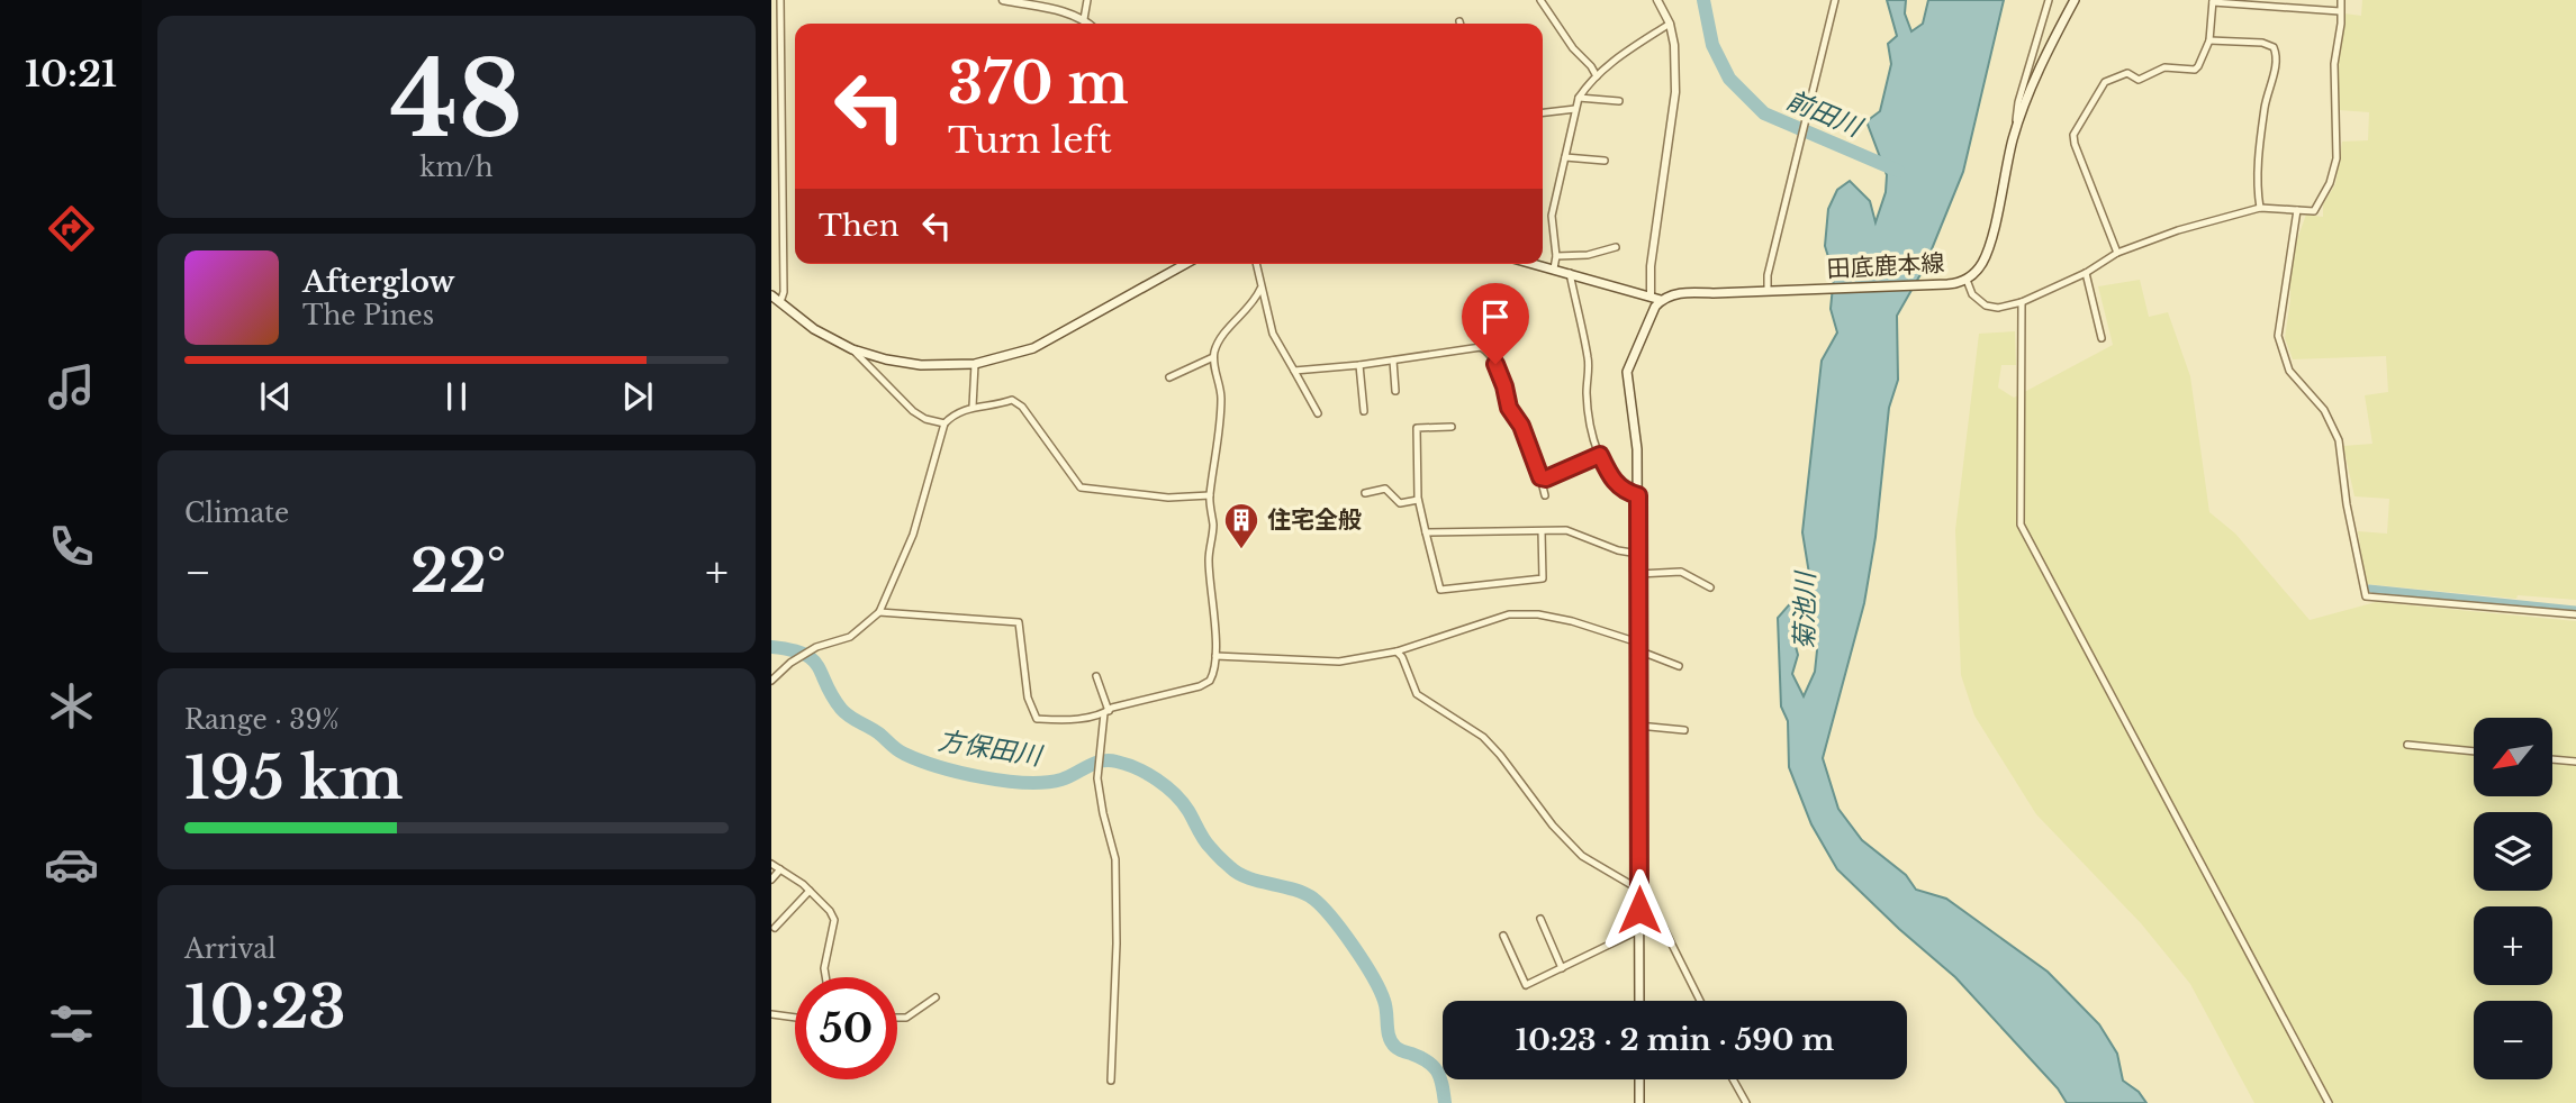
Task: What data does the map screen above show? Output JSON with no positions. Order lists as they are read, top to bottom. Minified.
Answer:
{"streets":{"main road":["田底鹿本線"]},"water":["前田川","菊池川","方保田川"],"places":{"building":["住宅全般"]},"north":"bottom left","page":{"tabs":"10:21","tile":[["48","km/h"],"Climate",["Range · 39%","195 km"],["Arrival","10:23"]],"turn":["370 m","Turn left"],"then":"Then","song":["Afterglow","The Pines"],"heat":["−","22°","+"],"map_buttons":["+","−"],"limit":"50","trip":"10:23 · 2 min · 590 m"}}
